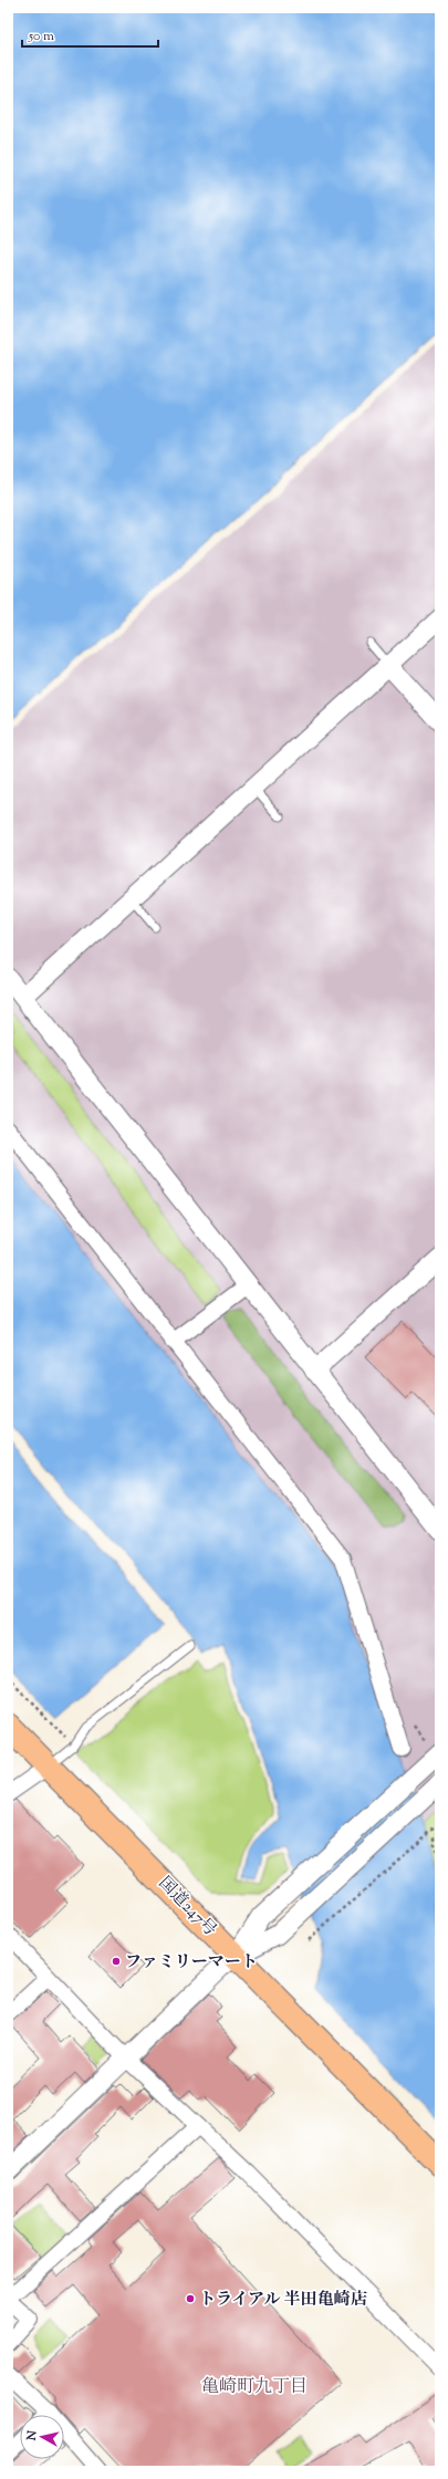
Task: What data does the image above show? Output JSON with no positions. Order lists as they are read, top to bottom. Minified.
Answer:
{"streets":{"highway":["国道247号"]},"districts":["亀崎町九丁目"],"places":["ファミリーマート","トライアル 半田亀崎店"],"scale_bar":"50 m","north":"left"}
